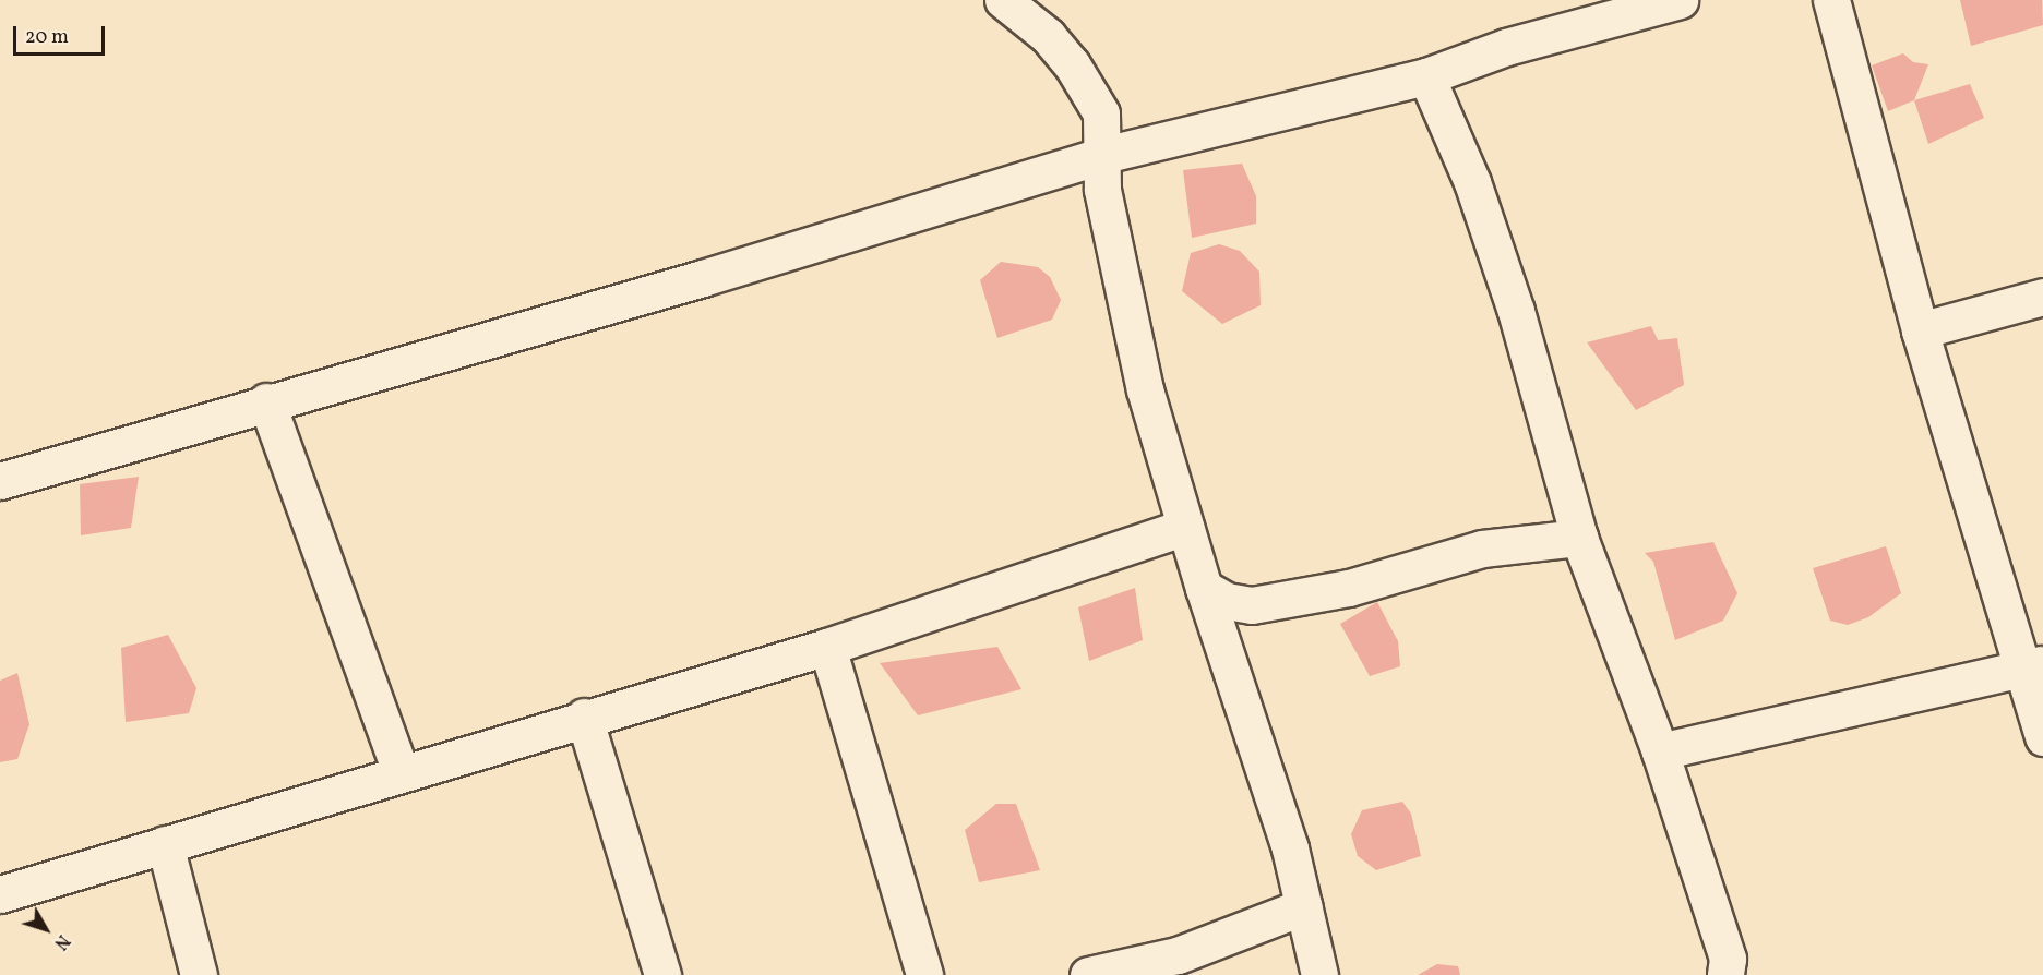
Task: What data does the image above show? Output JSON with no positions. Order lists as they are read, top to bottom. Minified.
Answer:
{"scale_bar":"20 m","north":"bottom right"}
